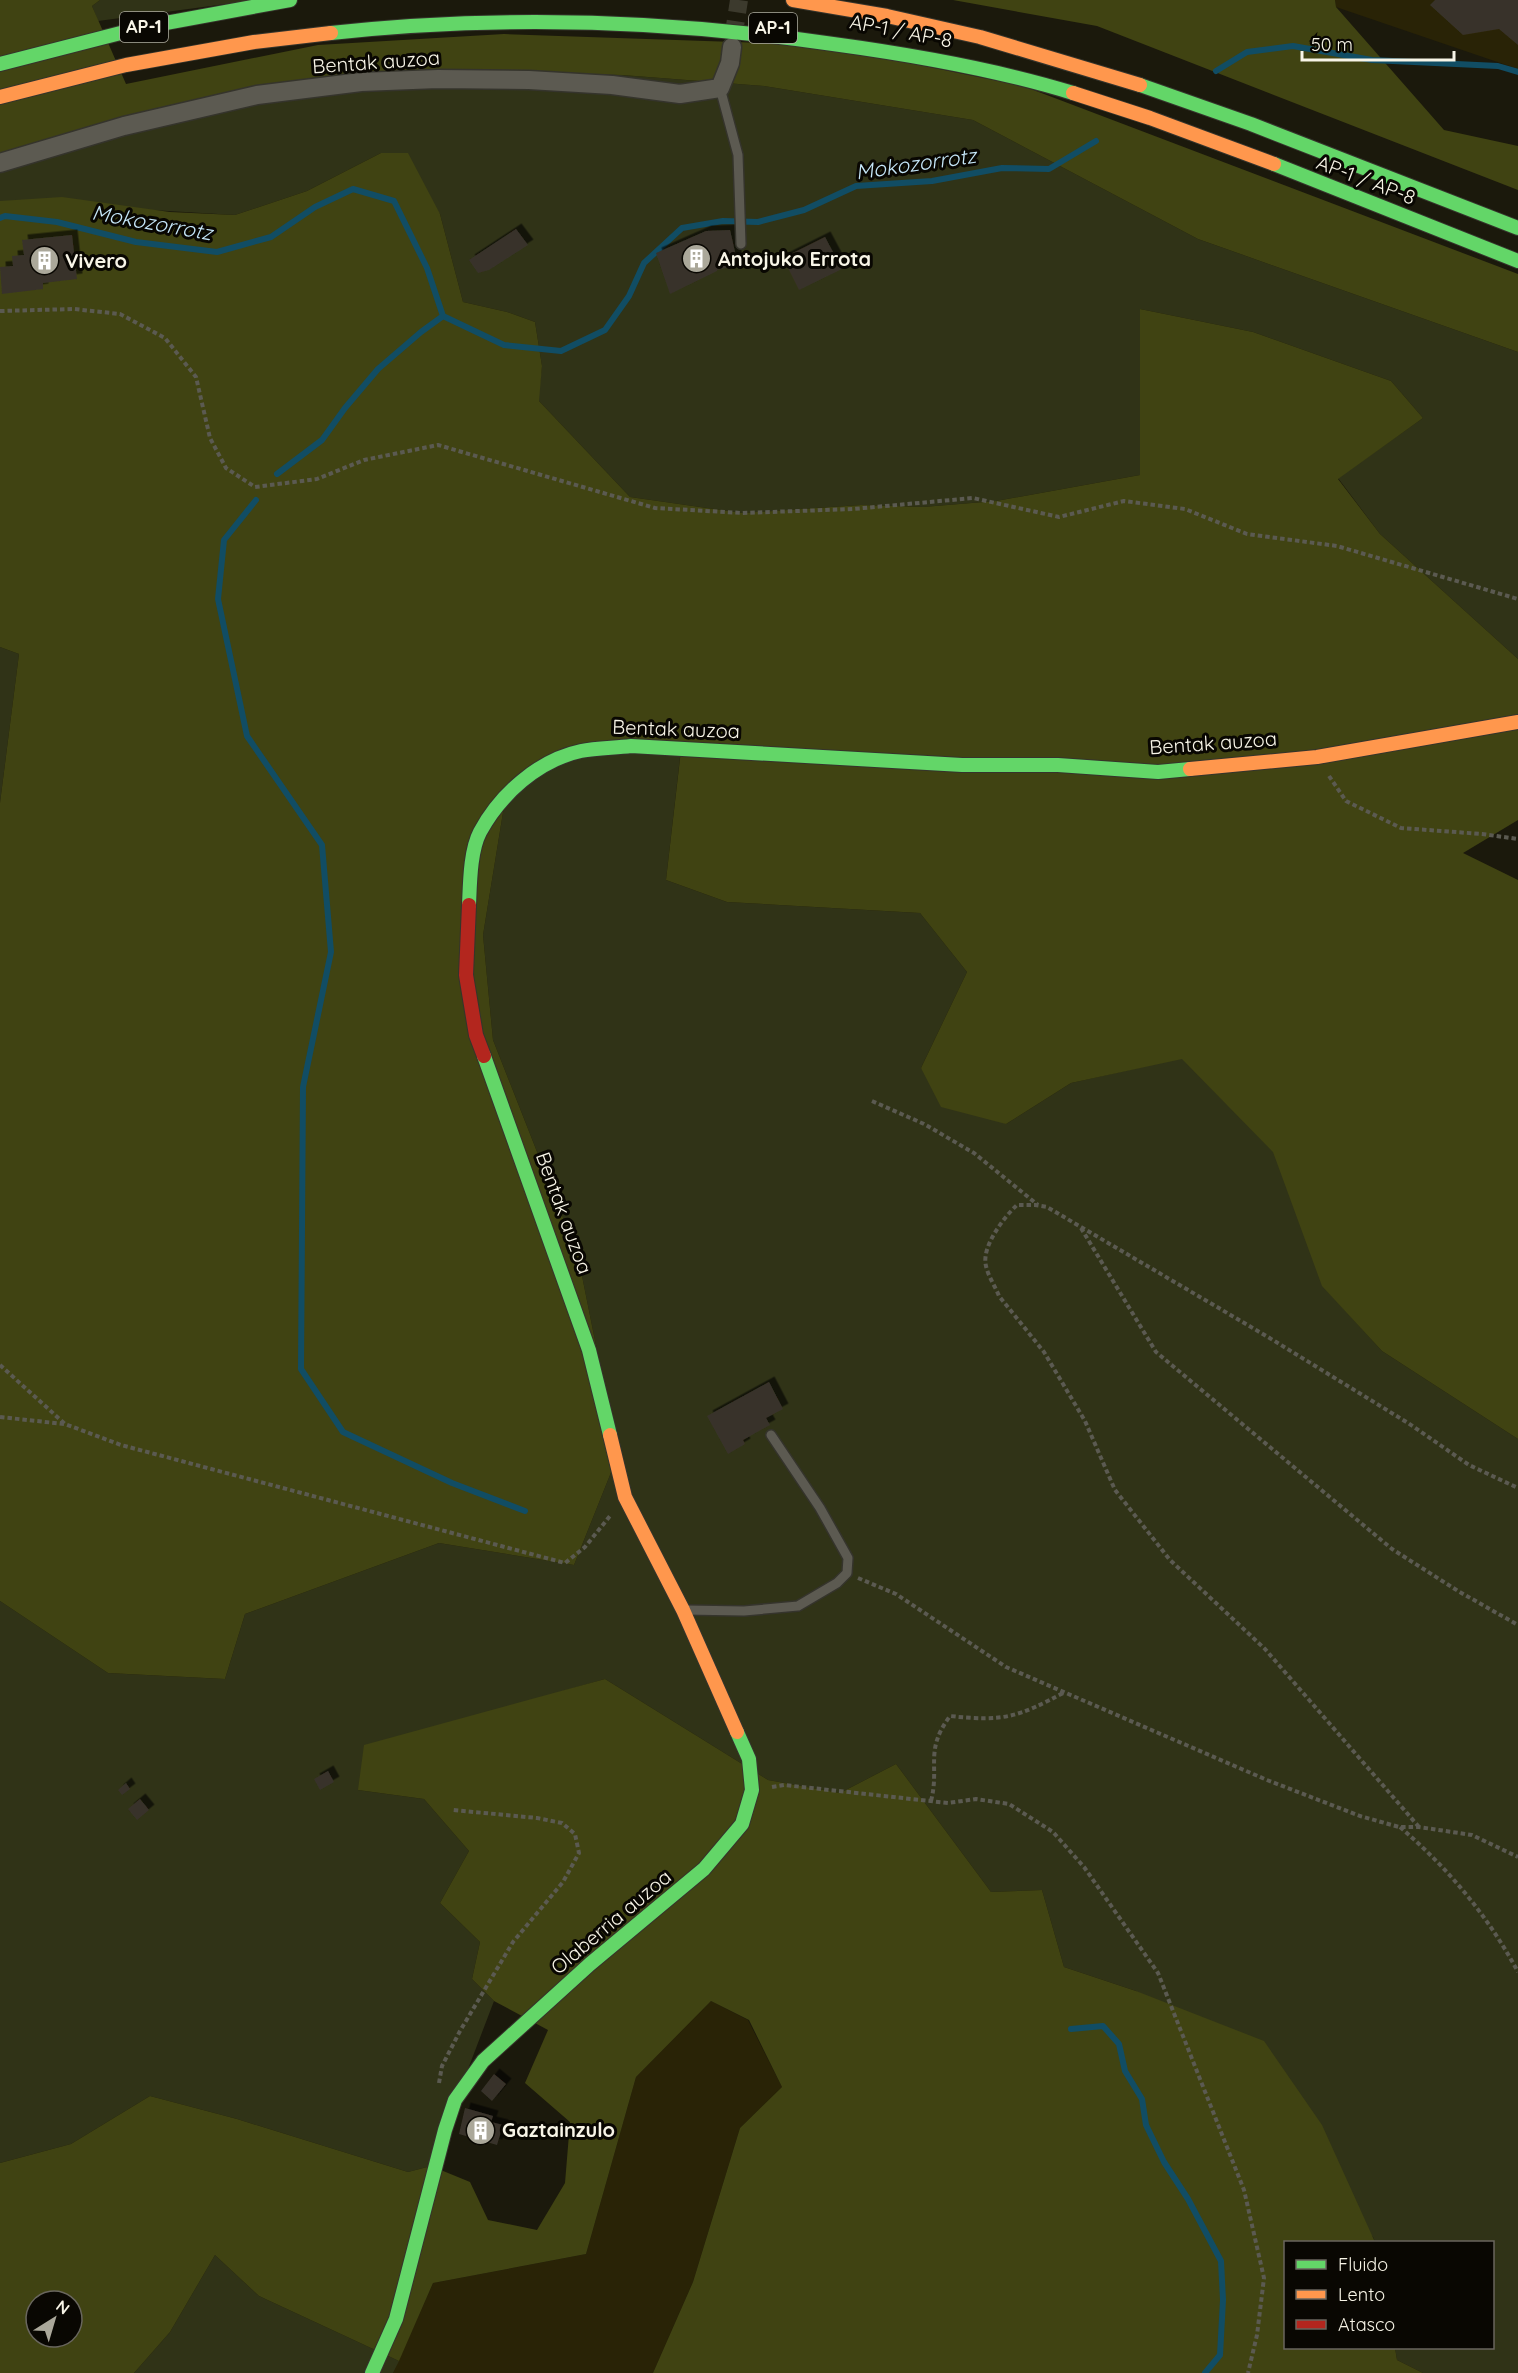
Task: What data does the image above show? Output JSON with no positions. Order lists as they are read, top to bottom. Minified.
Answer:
{"streets":{"main road":["AP-1","AP-1 / AP-8","Bentak auzoa","Olaberria auzoa"]},"crossings":[["Bentak auzoa","Olaberria auzoa"]],"water":["Mokozorrotz"],"places":{"building":["Antojuko Errota","Vivero","Gaztainzulo"]},"legend":["Fluido","Lento","Atasco"],"scale_bar":"50 m","north":"top right"}
